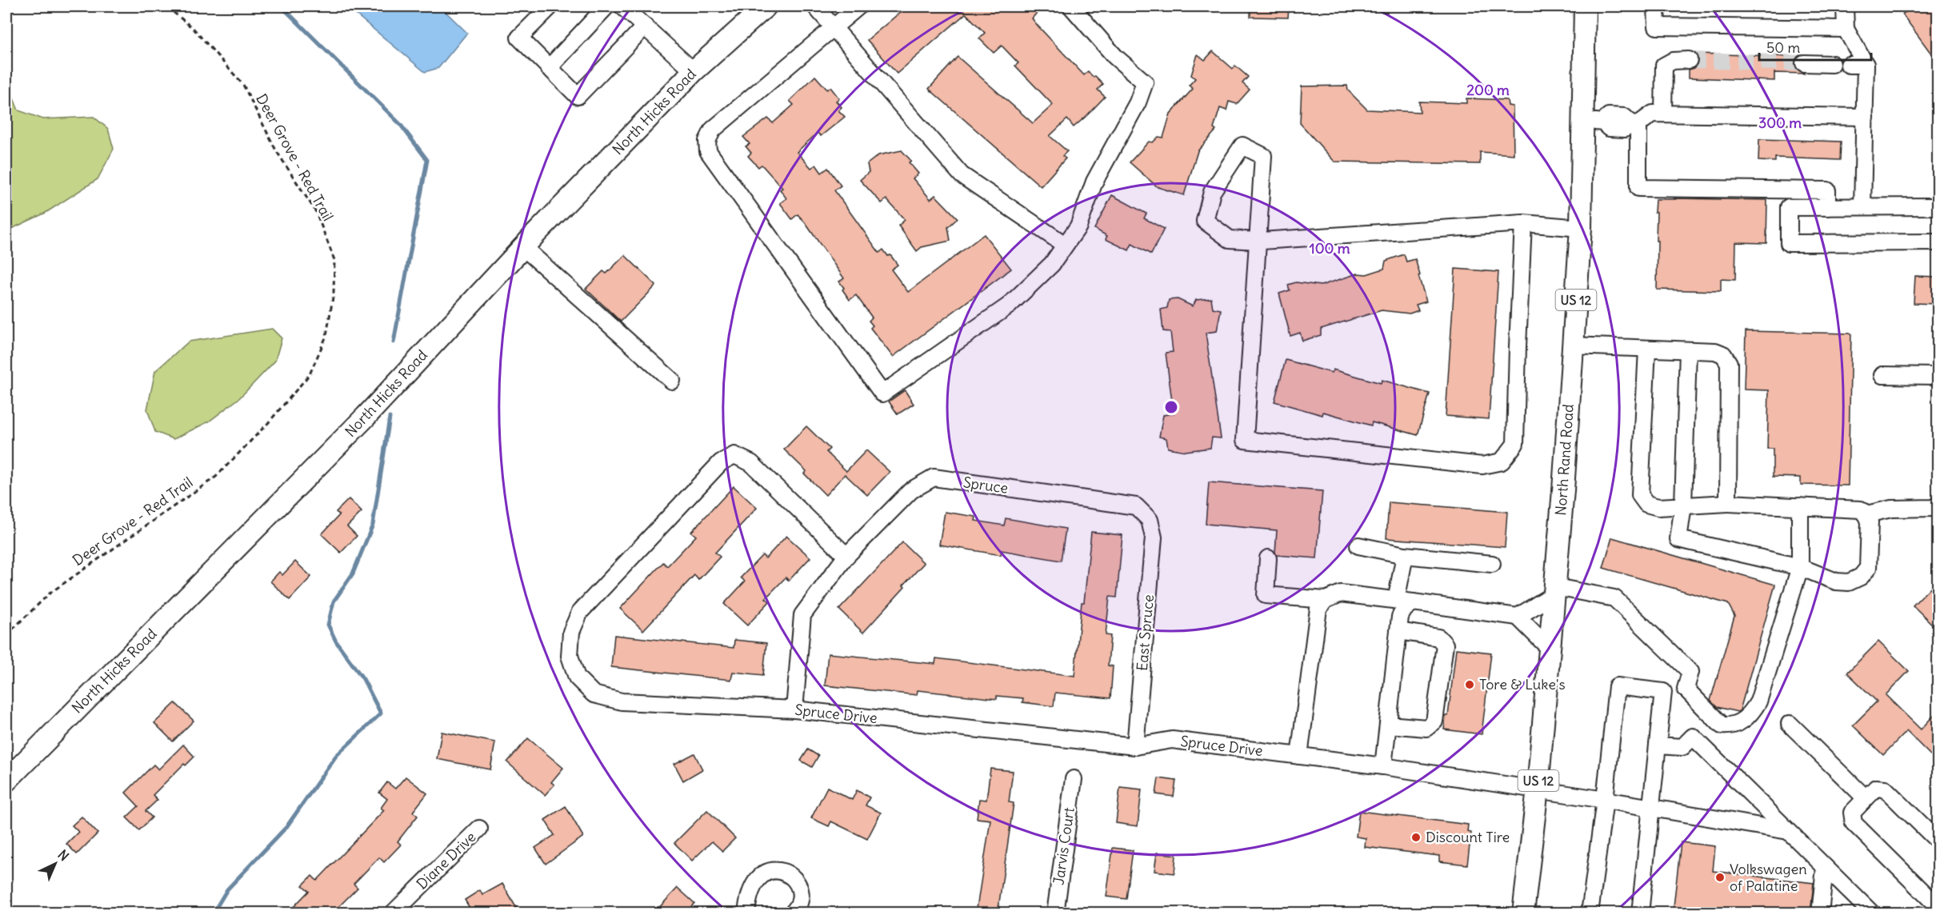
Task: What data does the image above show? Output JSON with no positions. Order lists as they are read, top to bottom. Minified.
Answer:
{"streets":{"main road":["North Hicks Road","US 12","North Rand Road"],"street":["Spruce","East Spruce","Spruce Drive","Jarvis Court","Diane Drive"],"path":["Deer Grove - Red Trail"]},"crossings":[["North Rand Road","Spruce Drive"],["Spruce","East Spruce"],["Spruce","Spruce Drive"],["East Spruce","Spruce Drive"]],"places":["Tore & Luke's","Discount Tire","Volkswagen of Palatine"],"scale_bar":"50 m","north":"top right","rings":["200 m","300 m","100 m"]}
